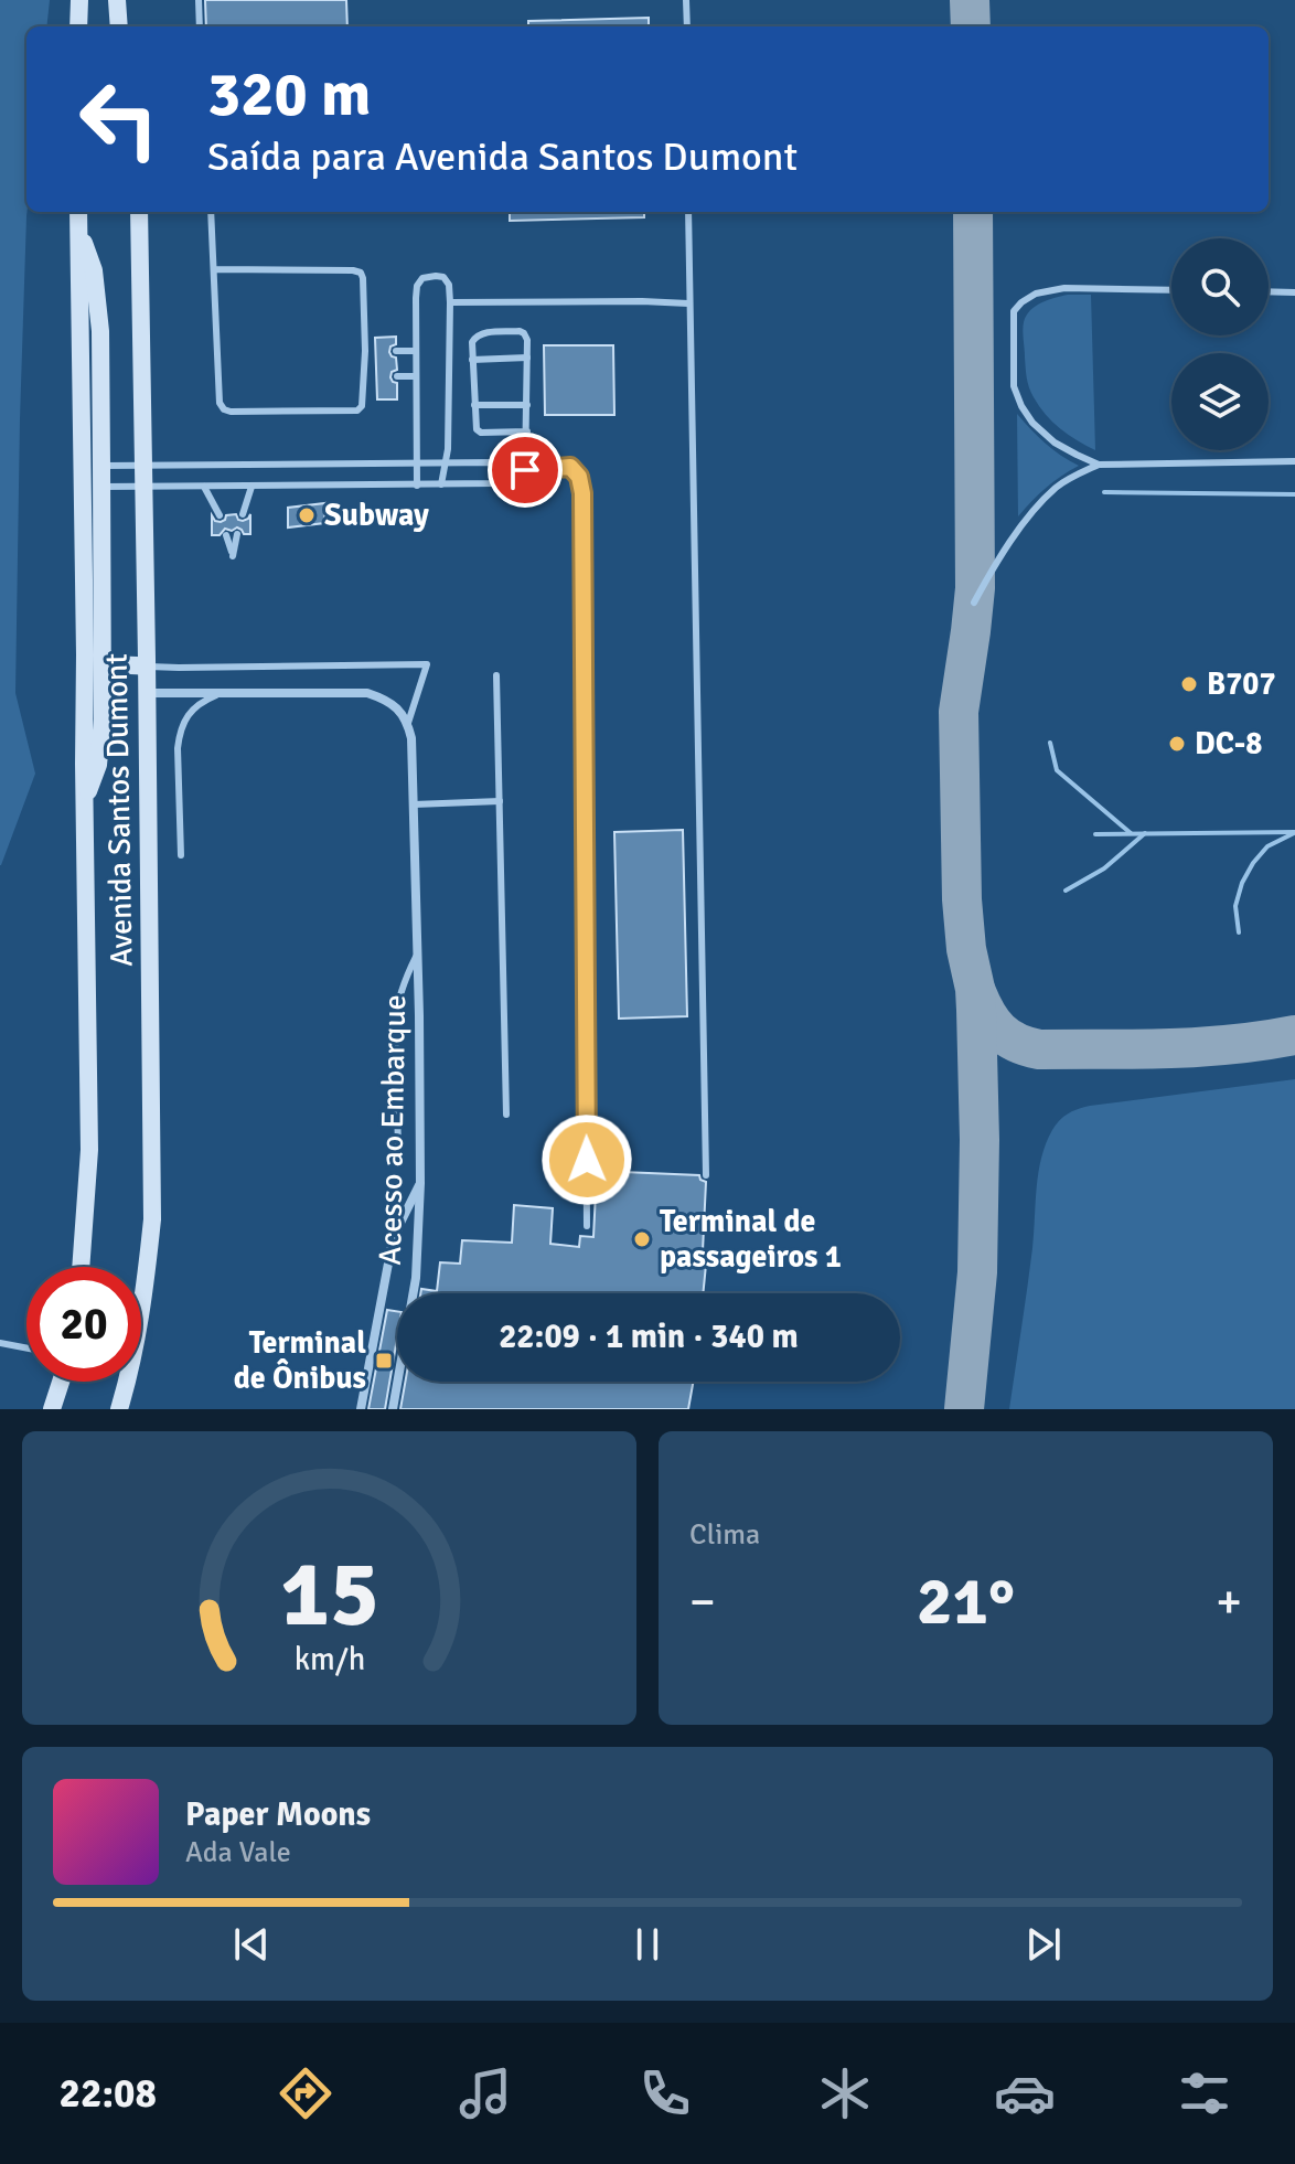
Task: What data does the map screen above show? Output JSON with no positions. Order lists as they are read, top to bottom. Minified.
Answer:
{"streets":{"main road":["Avenida Santos Dumont"],"street":["Acesso ao Embarque"]},"places":{"other":["Subway","B707","DC-8","Terminal de passageiros 1"],"transit":["Terminal de Ônibus"]},"page":{"turn":["320 m","Saída para Avenida Santos Dumont"],"limit":"20","trip":"22:09 · 1 min · 340 m","tile":"Clima","heat":["−","21°","+"],"song":["Paper Moons","Ada Vale"],"tabs":"22:08","gauge":["15","km/h"]}}
